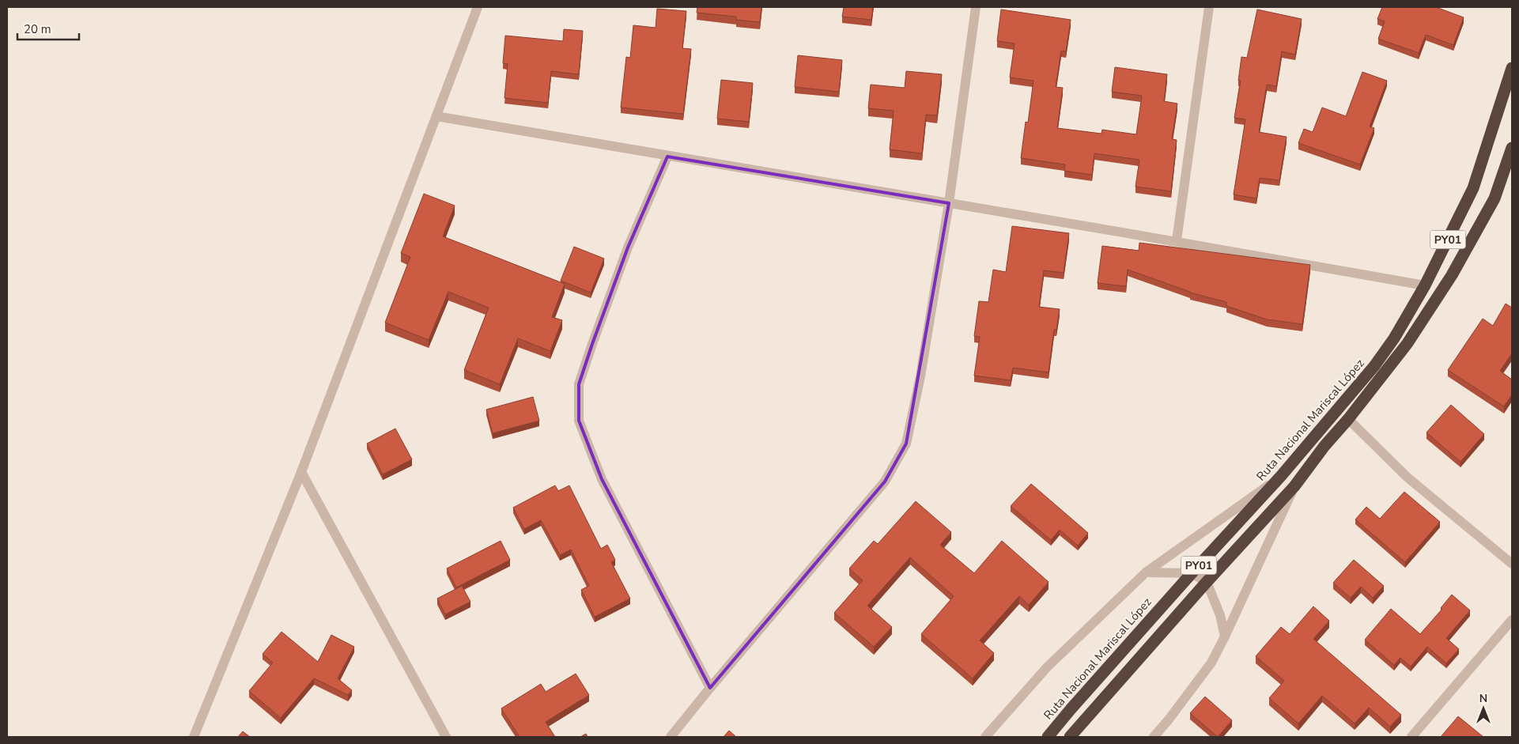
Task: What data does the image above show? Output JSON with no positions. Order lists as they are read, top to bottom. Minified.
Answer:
{"streets":{"highway":["PY01","Ruta Nacional Mariscal López"]},"scale_bar":"20 m","north":"top"}
